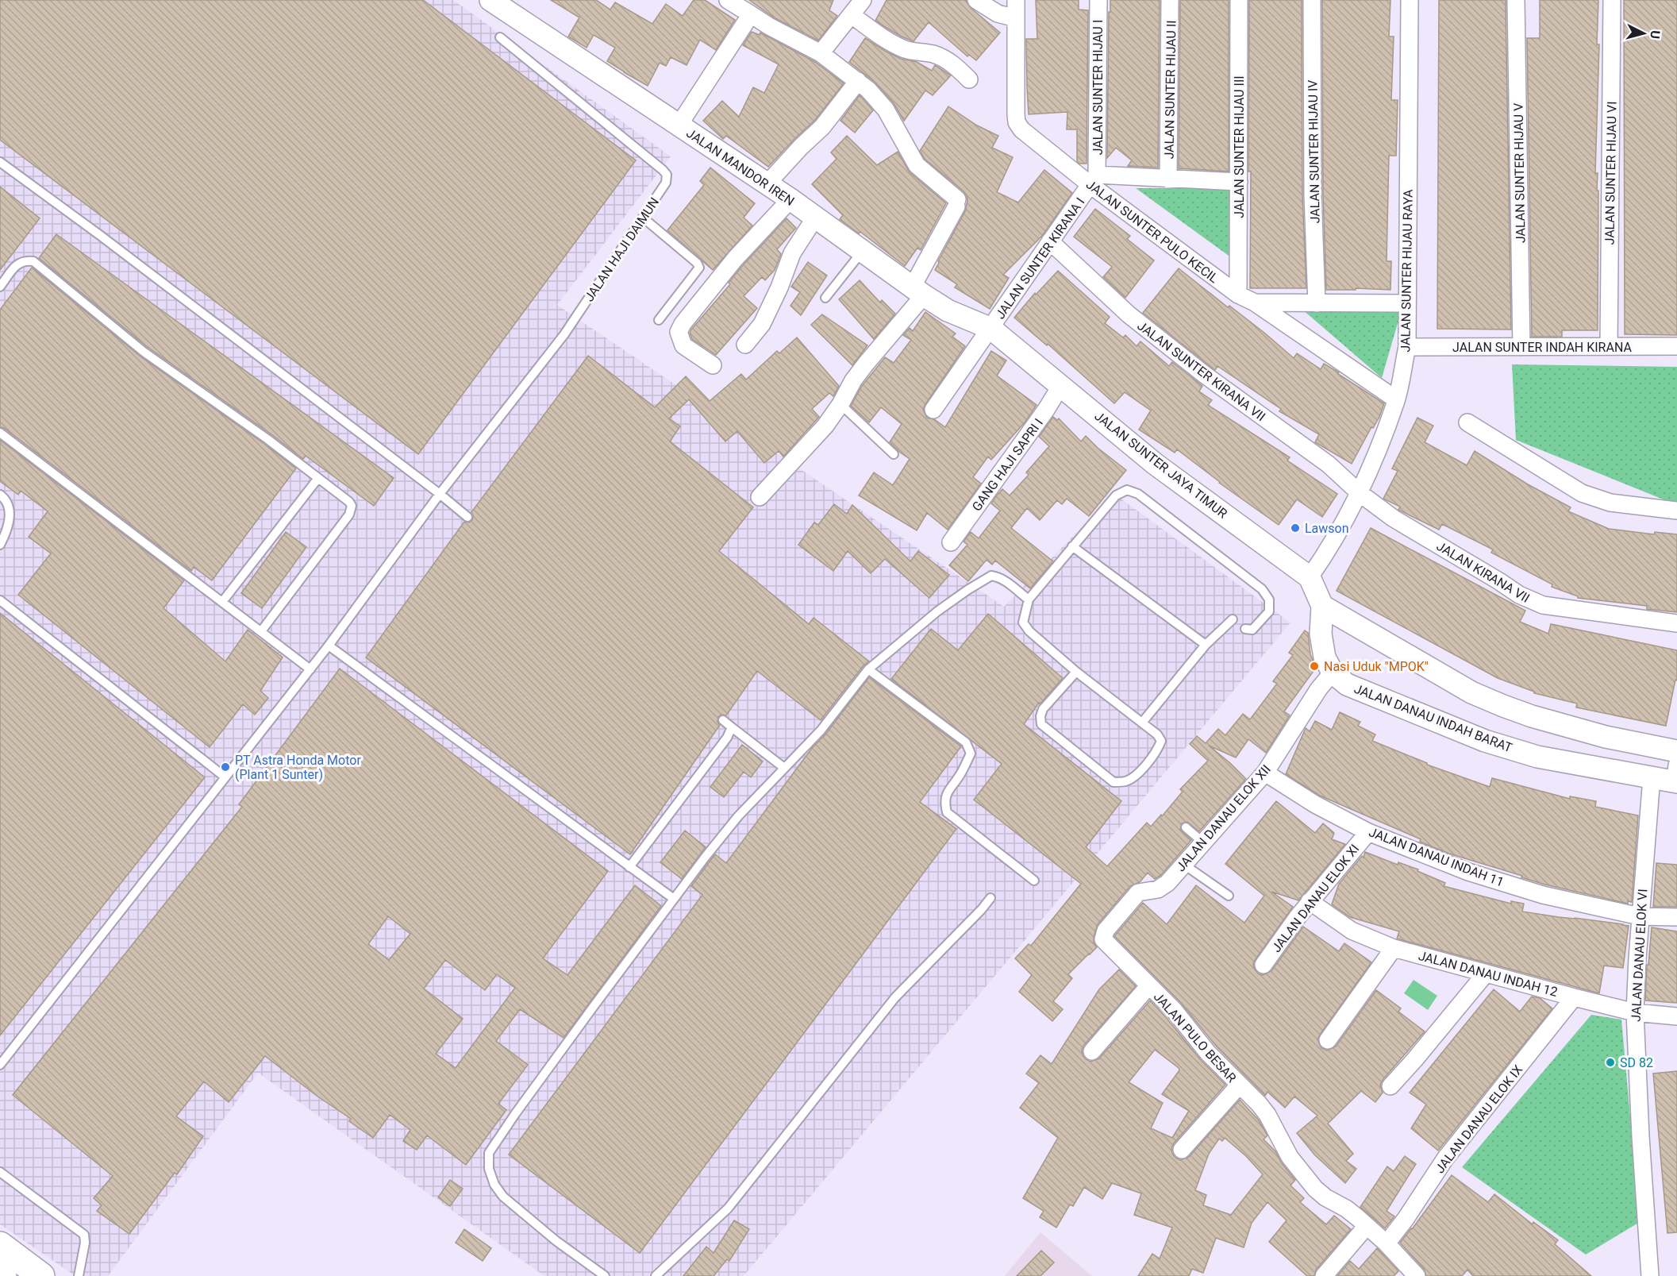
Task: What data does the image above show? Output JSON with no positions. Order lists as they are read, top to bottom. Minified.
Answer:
{"streets":{"street":["JALAN SUNTER HIJAU I","JALAN SUNTER HIJAU II","JALAN SUNTER HIJAU III","JALAN SUNTER HIJAU IV","JALAN MANDOR IREN","JALAN SUNTER HIJAU V","JALAN SUNTER HIJAU VI","JALAN SUNTER PULO KECIL","JALAN SUNTER KIRANA I","JALAN SUNTER HIJAU RAYA","JALAN SUNTER INDAH KIRANA","JALAN SUNTER KIRANA VII","GANG HAJI SAPRI I","JALAN SUNTER JAYA TIMUR","JALAN KIRANA VII","JALAN DANAU INDAH BARAT","JALAN DANAU ELOK XII","JALAN DANAU INDAH 11","JALAN DANAU ELOK XI","JALAN DANAU ELOK VI","JALAN DANAU INDAH 12","JALAN PULO BESAR","JALAN DANAU ELOK IX"],"lane":["JALAN HAJI DAIMUN"]},"crossings":[["JALAN SUNTER HIJAU I","JALAN SUNTER PULO KECIL"],["JALAN SUNTER HIJAU I","JALAN SUNTER KIRANA I"],["JALAN SUNTER HIJAU III","JALAN SUNTER PULO KECIL"],["JALAN MANDOR IREN","JALAN SUNTER KIRANA I"],["JALAN MANDOR IREN","JALAN SUNTER JAYA TIMUR"],["JALAN SUNTER HIJAU V","JALAN SUNTER INDAH KIRANA"],["JALAN SUNTER HIJAU VI","JALAN SUNTER INDAH KIRANA"],["JALAN SUNTER PULO KECIL","JALAN SUNTER KIRANA I"],["JALAN SUNTER PULO KECIL","JALAN SUNTER HIJAU RAYA"],["JALAN SUNTER KIRANA I","JALAN SUNTER KIRANA VII"],["JALAN SUNTER KIRANA I","JALAN SUNTER JAYA TIMUR"],["JALAN SUNTER HIJAU RAYA","JALAN SUNTER INDAH KIRANA"],["JALAN SUNTER HIJAU RAYA","JALAN SUNTER KIRANA VII"],["JALAN SUNTER HIJAU RAYA","JALAN SUNTER JAYA TIMUR"],["JALAN SUNTER HIJAU RAYA","JALAN KIRANA VII"],["JALAN SUNTER KIRANA VII","JALAN KIRANA VII"],["GANG HAJI SAPRI I","JALAN SUNTER JAYA TIMUR"],["JALAN SUNTER JAYA TIMUR","JALAN DANAU INDAH BARAT"],["JALAN DANAU INDAH BARAT","JALAN DANAU ELOK XII"],["JALAN DANAU INDAH BARAT","JALAN DANAU ELOK VI"],["JALAN DANAU ELOK XII","JALAN DANAU INDAH 11"],["JALAN DANAU ELOK XII","JALAN PULO BESAR"],["JALAN DANAU INDAH 11","JALAN DANAU ELOK XI"],["JALAN DANAU INDAH 11","JALAN DANAU ELOK VI"],["JALAN DANAU ELOK XI","JALAN DANAU INDAH 12"],["JALAN DANAU ELOK VI","JALAN DANAU INDAH 12"],["JALAN DANAU INDAH 12","JALAN DANAU ELOK IX"],["JALAN PULO BESAR","JALAN DANAU ELOK IX"]],"places":["Lawson","Nasi Uduk \"MPOK\"","PT Astra Honda Motor (Plant 1 Sunter)","SD 82"],"north":"right"}
